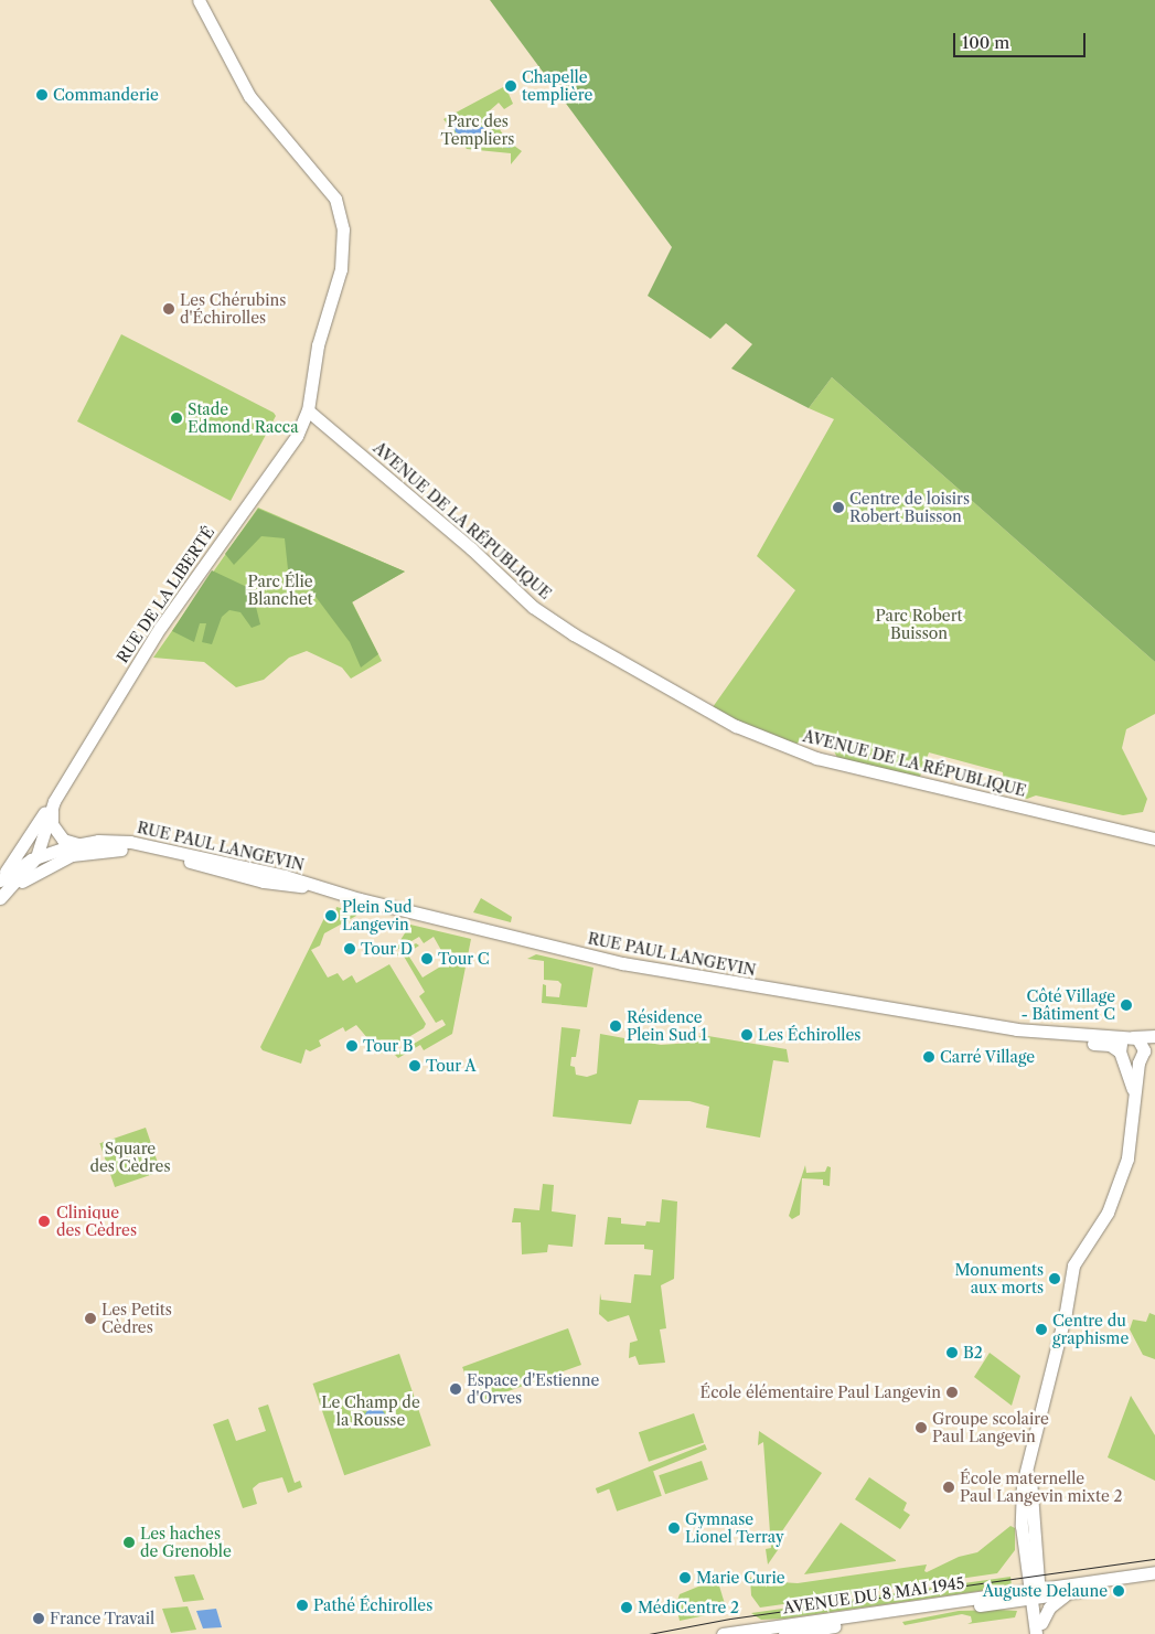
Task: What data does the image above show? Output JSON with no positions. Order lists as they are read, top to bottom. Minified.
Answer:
{"streets":{"street":["AVENUE DE LA RÉPUBLIQUE","RUE DE LA LIBERTÉ","RUE PAUL LANGEVIN","AVENUE DU 8 MAI 1945"]},"crossings":[["AVENUE DE LA RÉPUBLIQUE","RUE DE LA LIBERTÉ"],["RUE DE LA LIBERTÉ","RUE PAUL LANGEVIN"]],"parks":["Parc des Templiers","Parc Élie Blanchet","Parc Robert Buisson","Square des Cèdres","Le Champ de la Rousse"],"places":["Chapelle templière","Commanderie","Les Chérubins d'Échirolles","Stade Edmond Racca","Centre de loisirs Robert Buisson","Plein Sud Langevin","Tour D","Tour C","Côté Village - Bâtiment C","Résidence Plein Sud 1","Les Échirolles","Tour B","Carré Village","Tour A","Clinique des Cèdres","Monuments aux morts","Les Petits Cèdres","Centre du graphisme","B2","Espace d'Estienne d'Orves","École élémentaire Paul Langevin","Groupe scolaire Paul Langevin","École maternelle Paul Langevin mixte 2","Gymnase Lionel Terray","Les haches de Grenoble","Marie Curie","Auguste Delaune","Pathé Échirolles","MédiCentre 2","France Travail"],"scale_bar":"100 m"}
